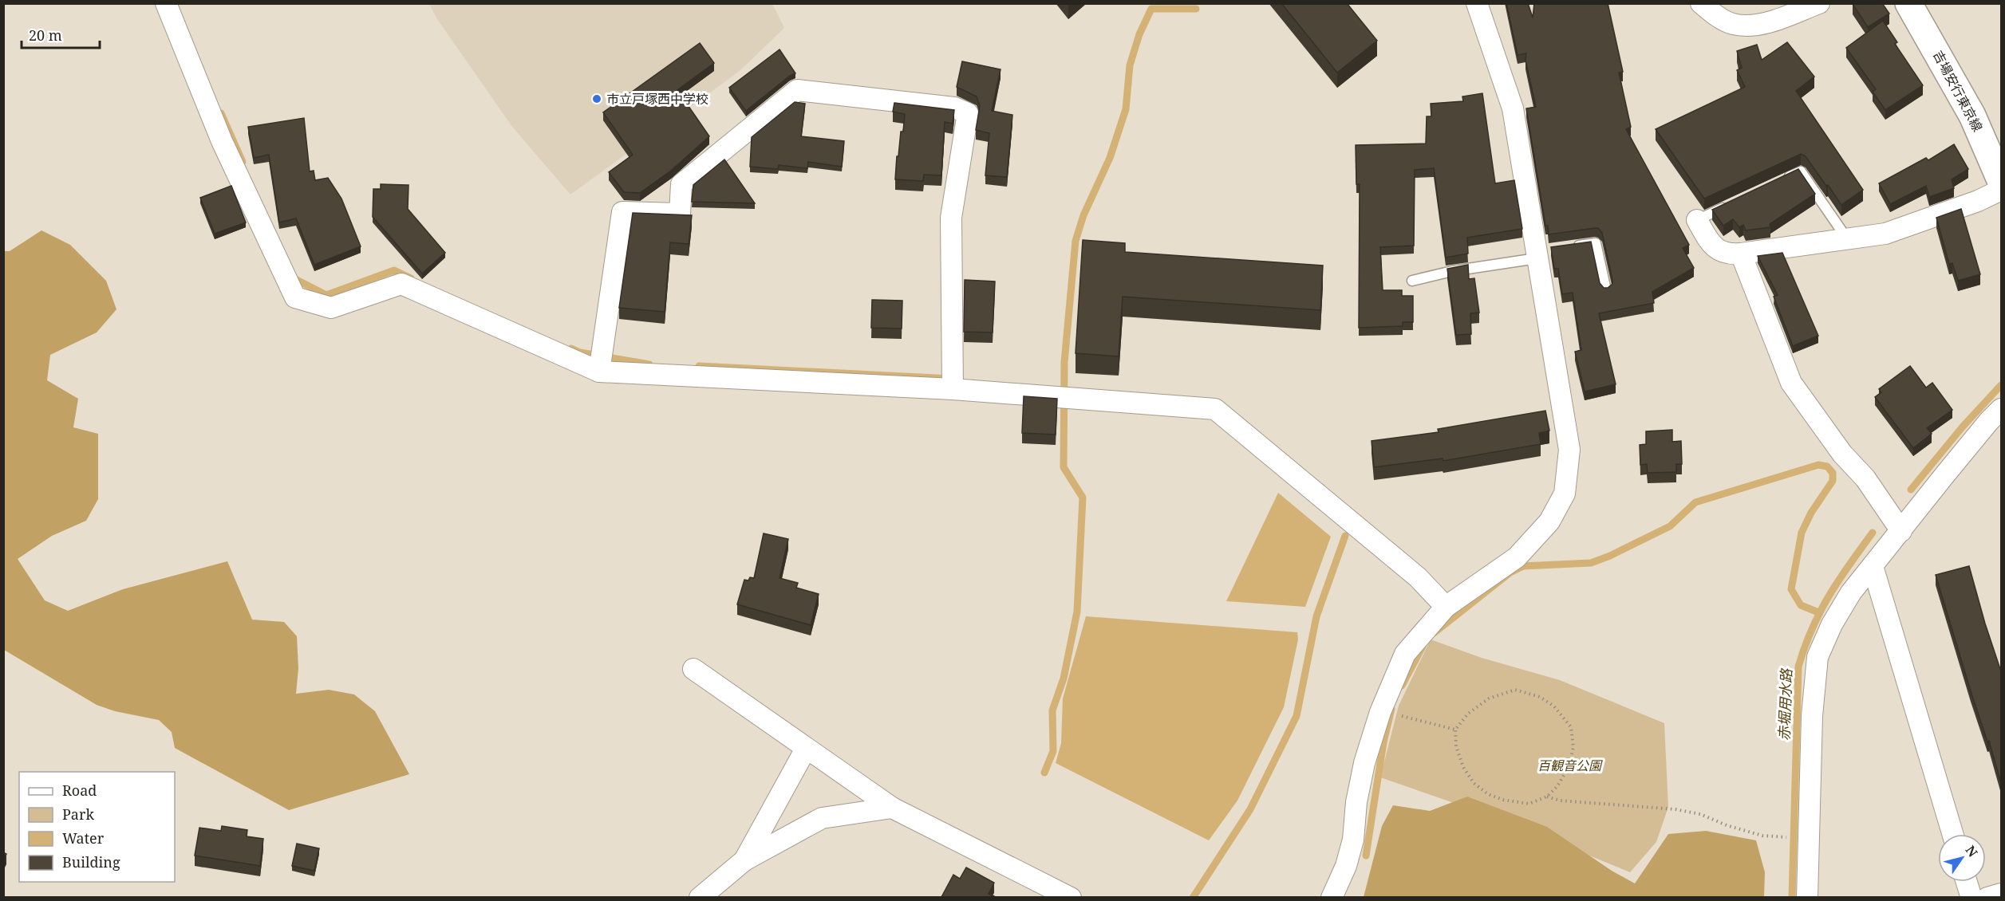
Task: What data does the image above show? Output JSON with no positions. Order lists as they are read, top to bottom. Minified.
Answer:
{"streets":{"main road":["吉場安行東京線"]},"water":["赤堀用水路"],"parks":["百観音公園"],"places":["市立戸塚西中学校"],"legend":["Road","Park","Water","Building"],"scale_bar":"20 m","north":"top right"}
